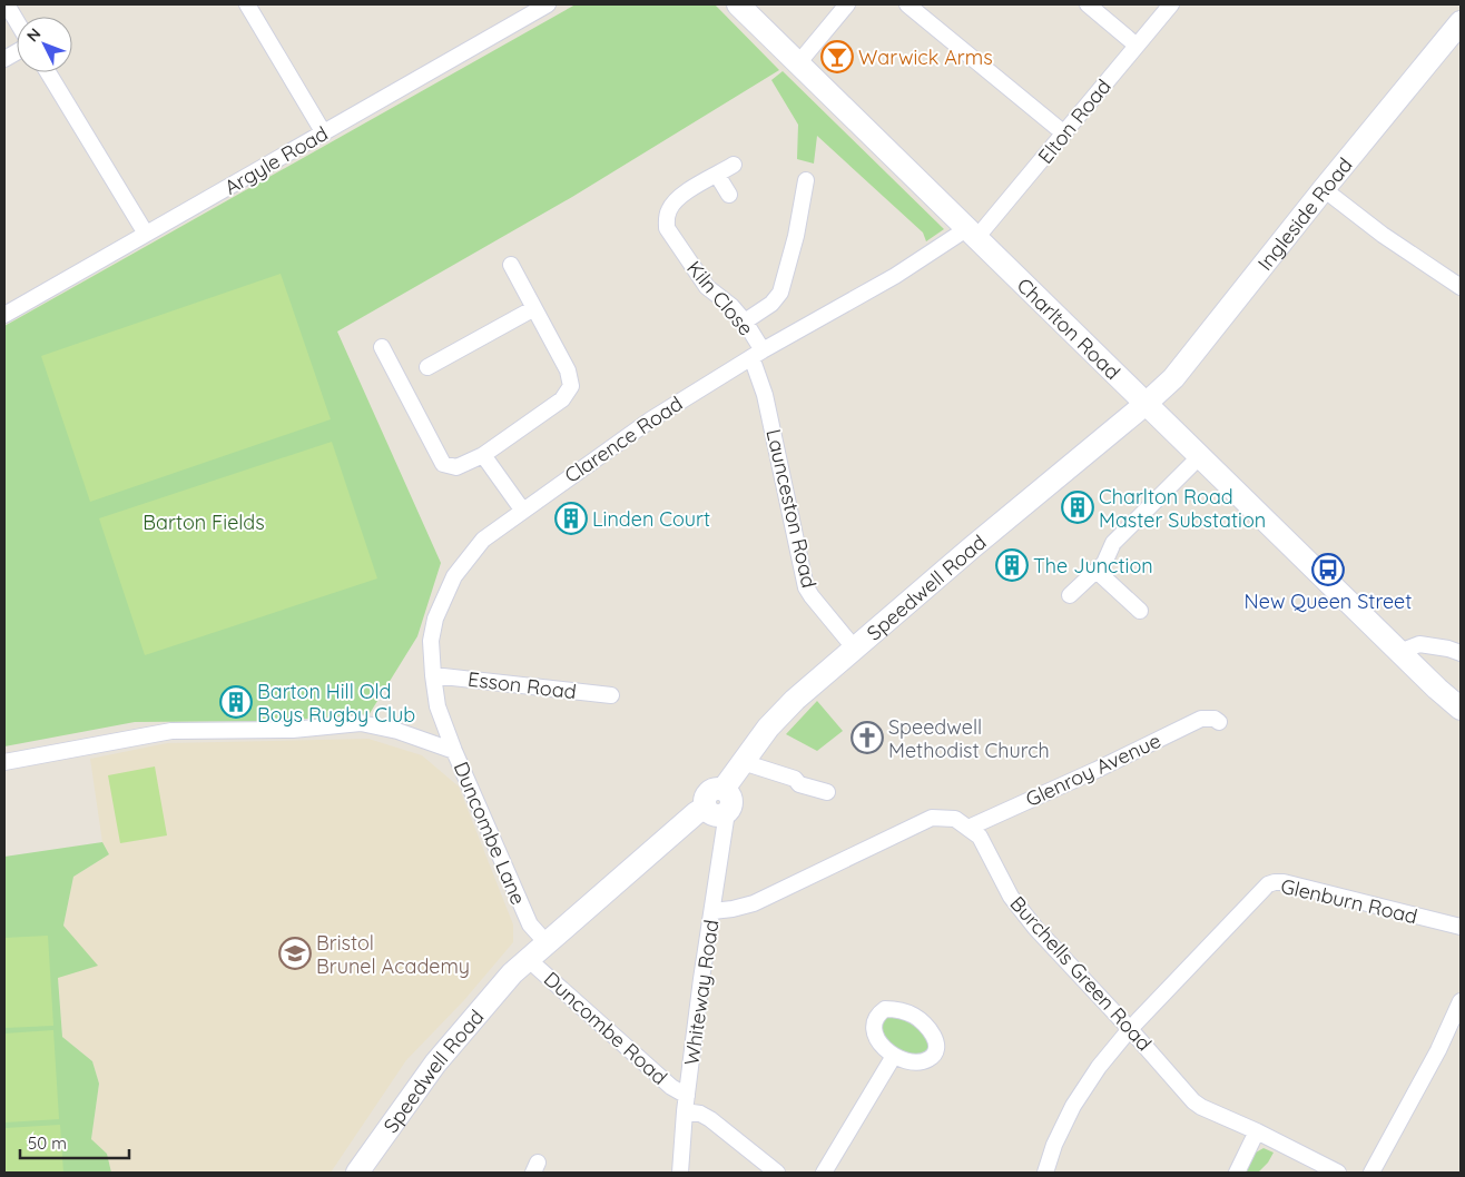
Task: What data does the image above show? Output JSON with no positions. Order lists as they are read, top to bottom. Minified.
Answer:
{"streets":{"street":["Elton Road","Argyle Road","Ingleside Road","Kiln Close","Charlton Road","Clarence Road","Launceston Road","Speedwell Road","Esson Road","Glenroy Avenue","Duncombe Lane","Glenburn Road","Burchells Green Road","Whiteway Road","Duncombe Road"]},"crossings":[["Elton Road","Charlton Road"],["Elton Road","Clarence Road"],["Ingleside Road","Charlton Road"],["Ingleside Road","Speedwell Road"],["Kiln Close","Clarence Road"],["Kiln Close","Launceston Road"],["Charlton Road","Clarence Road"],["Charlton Road","Speedwell Road"],["Clarence Road","Launceston Road"],["Clarence Road","Esson Road"],["Clarence Road","Duncombe Lane"],["Launceston Road","Speedwell Road"],["Speedwell Road","Duncombe Lane"],["Speedwell Road","Whiteway Road"],["Speedwell Road","Duncombe Road"],["Glenroy Avenue","Burchells Green Road"],["Glenburn Road","Burchells Green Road"],["Burchells Green Road","Whiteway Road"],["Whiteway Road","Duncombe Road"]],"parks":["Barton Fields"],"places":{"bar":["Warwick Arms"],"building":["Charlton Road Master Substation","Linden Court","The Junction","Barton Hill Old Boys Rugby Club"],"bus stop":["New Queen Street"],"church":["Speedwell Methodist Church"],"school or university":["Bristol Brunel Academy"]},"scale_bar":"50 m","north":"top left"}
